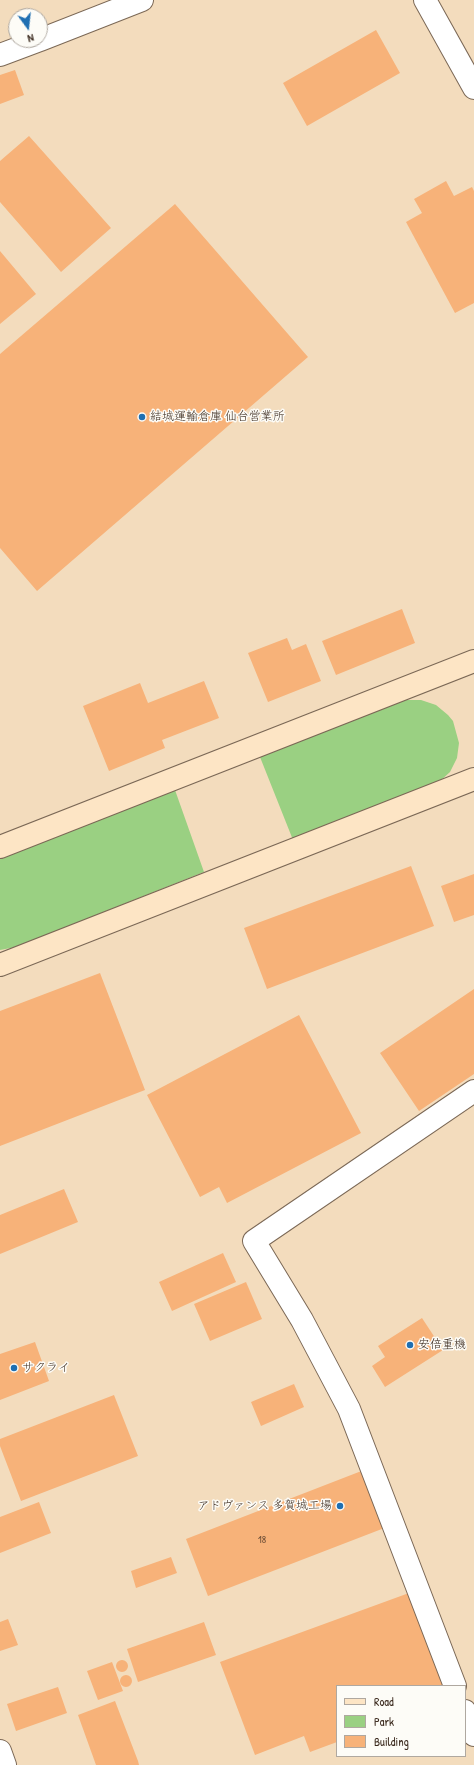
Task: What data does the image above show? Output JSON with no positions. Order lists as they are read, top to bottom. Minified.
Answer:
{"places":["結城運輸倉庫 仙台営業所","安倍重機","サクライ","アドヴァンス 多賀城工場"],"house_numbers":["18"],"legend":["Road","Park","Building"],"north":"bottom"}
